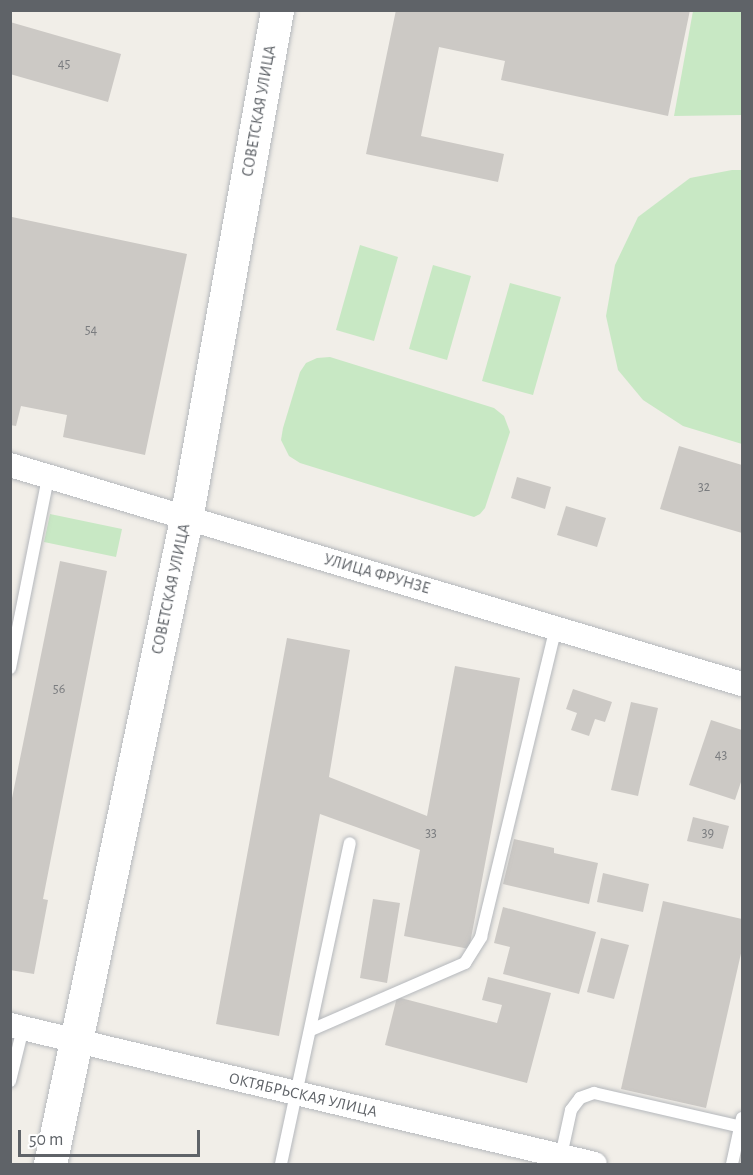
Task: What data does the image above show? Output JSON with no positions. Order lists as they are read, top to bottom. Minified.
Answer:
{"streets":{"main road":["СОВЕТСКАЯ УЛИЦА"],"street":["УЛИЦА ФРУНЗЕ","ОКТЯБРЬСКАЯ УЛИЦА"]},"crossings":[["СОВЕТСКАЯ УЛИЦА","УЛИЦА ФРУНЗЕ"],["СОВЕТСКАЯ УЛИЦА","ОКТЯБРЬСКАЯ УЛИЦА"]],"house_numbers":["45","54","32","56","43","33","39"],"scale_bar":"50 m"}
